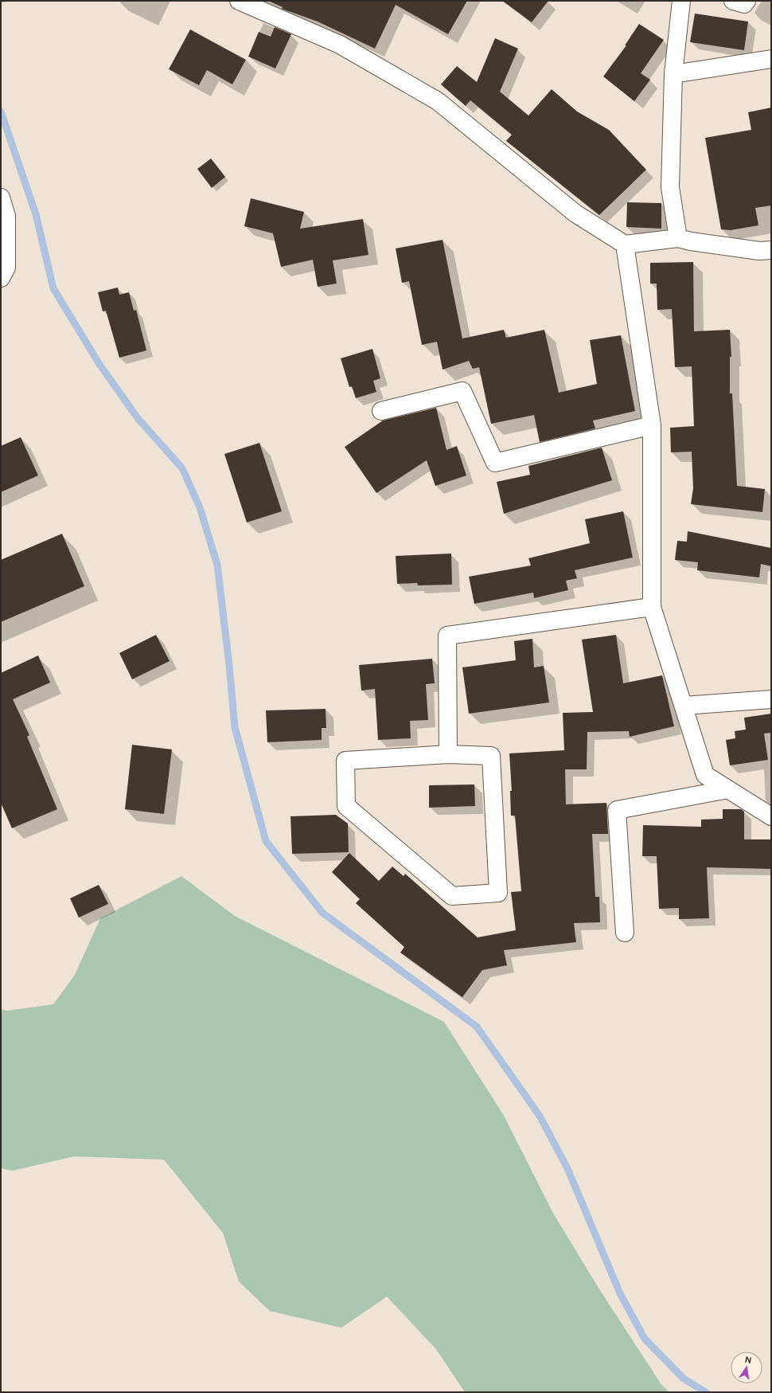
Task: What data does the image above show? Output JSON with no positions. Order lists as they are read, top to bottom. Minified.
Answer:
{"north":"top"}
